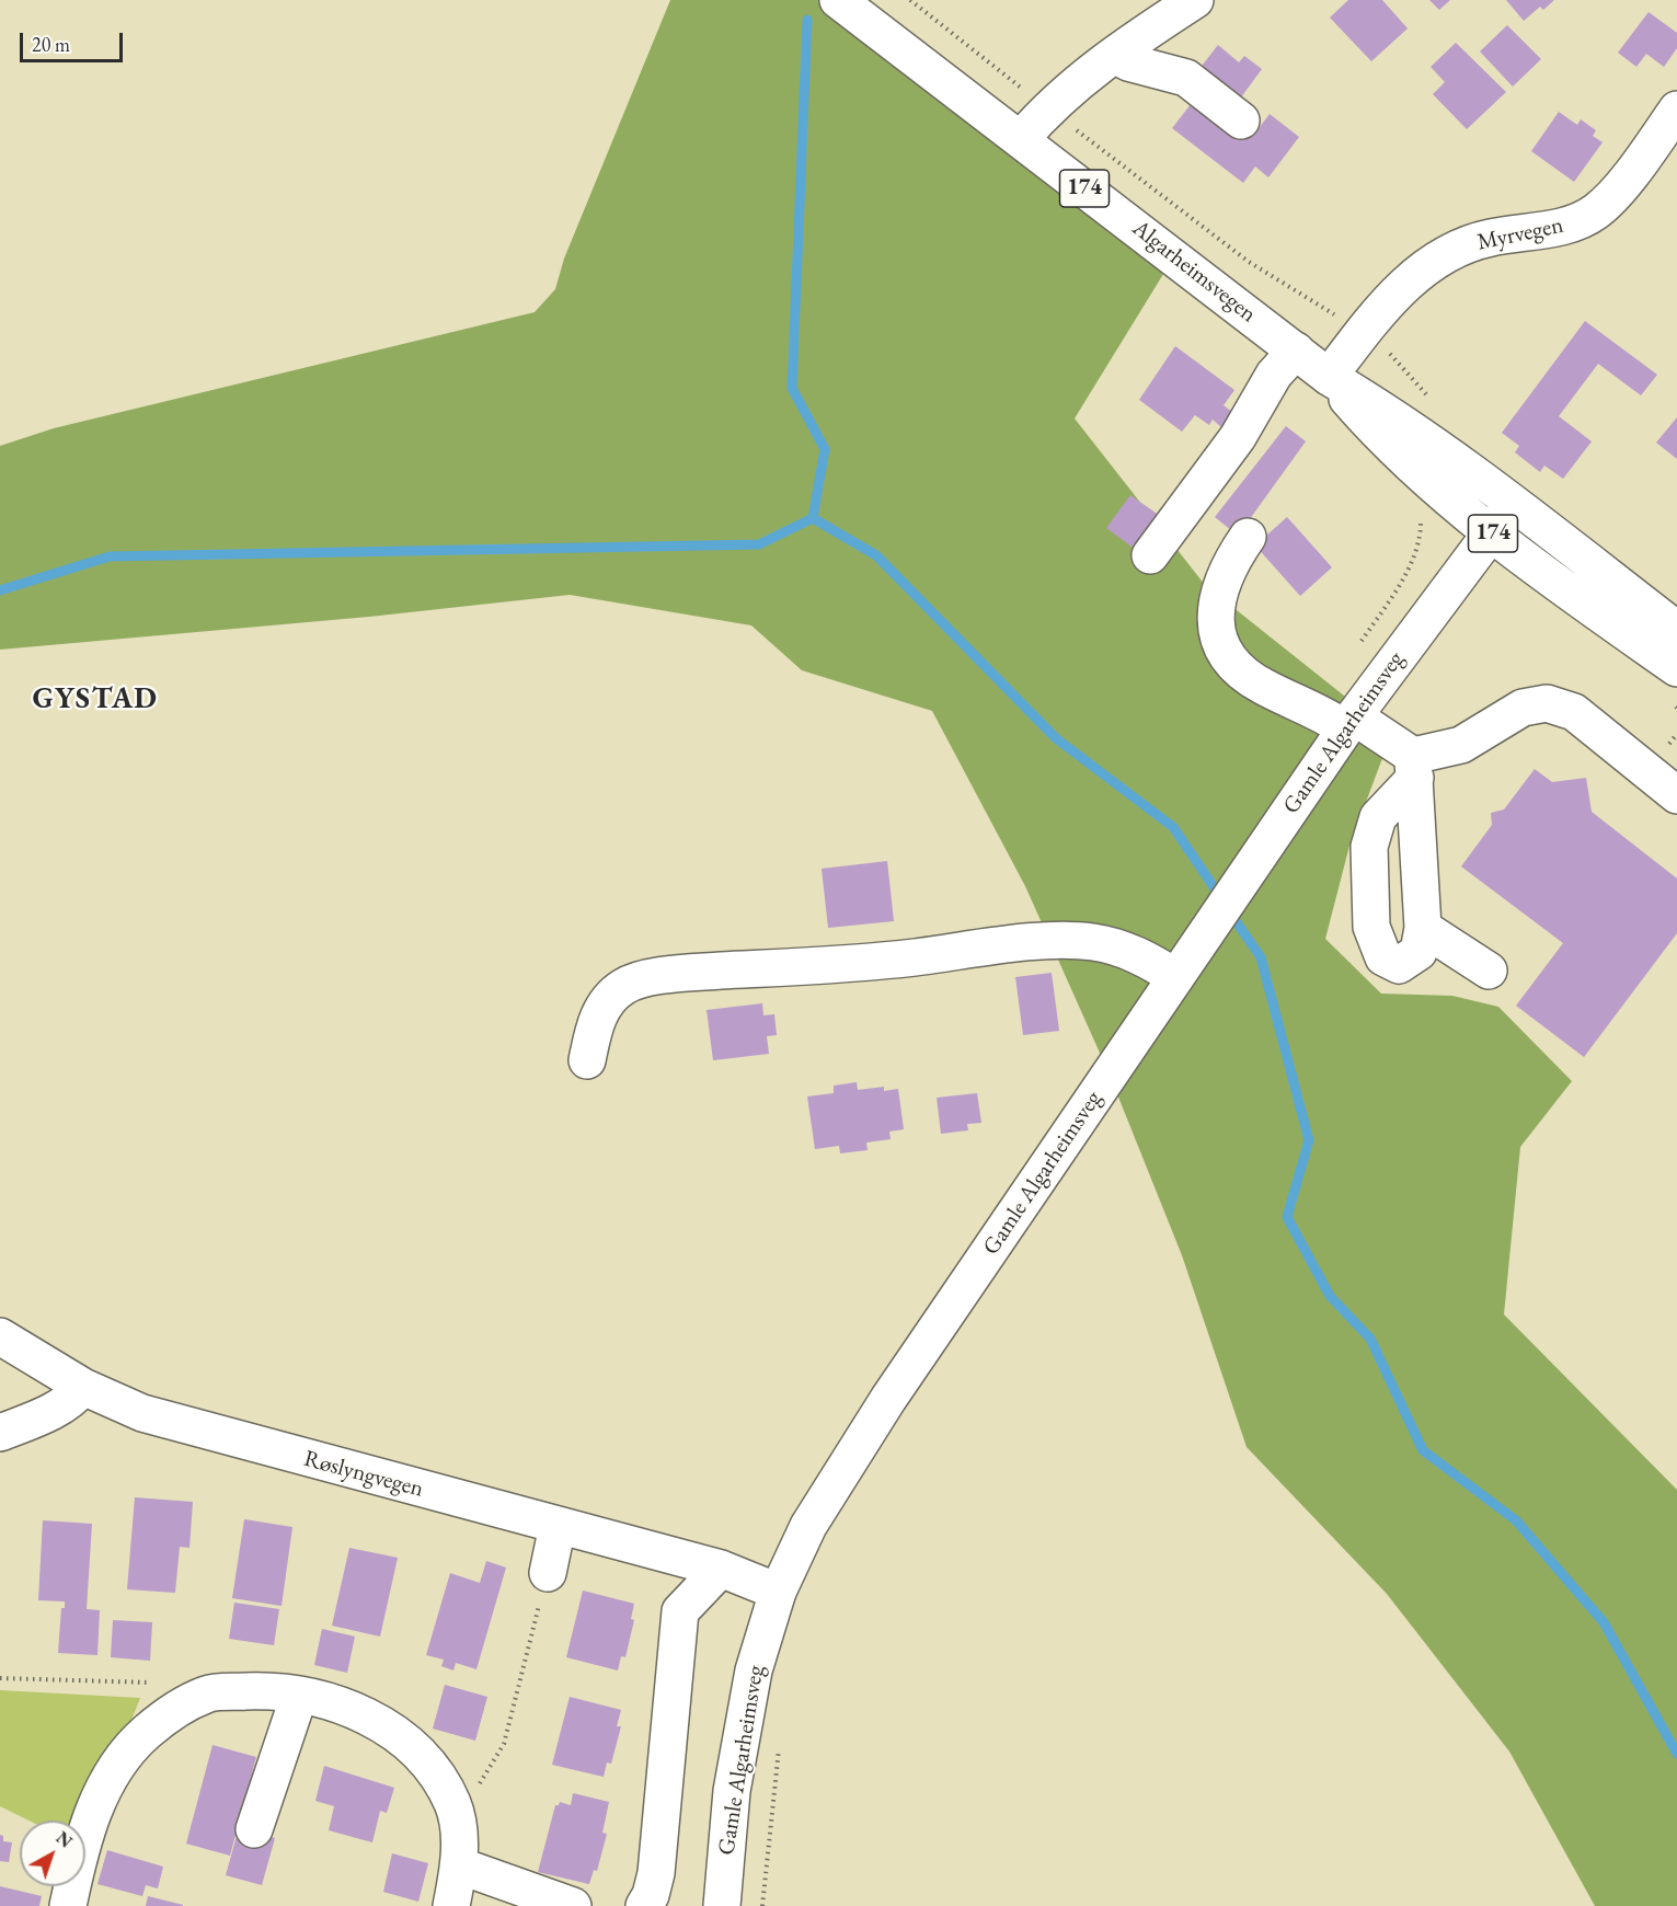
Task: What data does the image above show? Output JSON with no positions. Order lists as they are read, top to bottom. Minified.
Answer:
{"streets":{"main road":["174","Myrvegen","Algarheimsvegen","Gamle Algarheimsveg","Røslyngvegen"]},"crossings":[["Myrvegen","Algarheimsvegen"],["Algarheimsvegen","Gamle Algarheimsveg"],["Gamle Algarheimsveg","Røslyngvegen"]],"districts":["GYSTAD"],"scale_bar":"20 m","north":"top right"}
